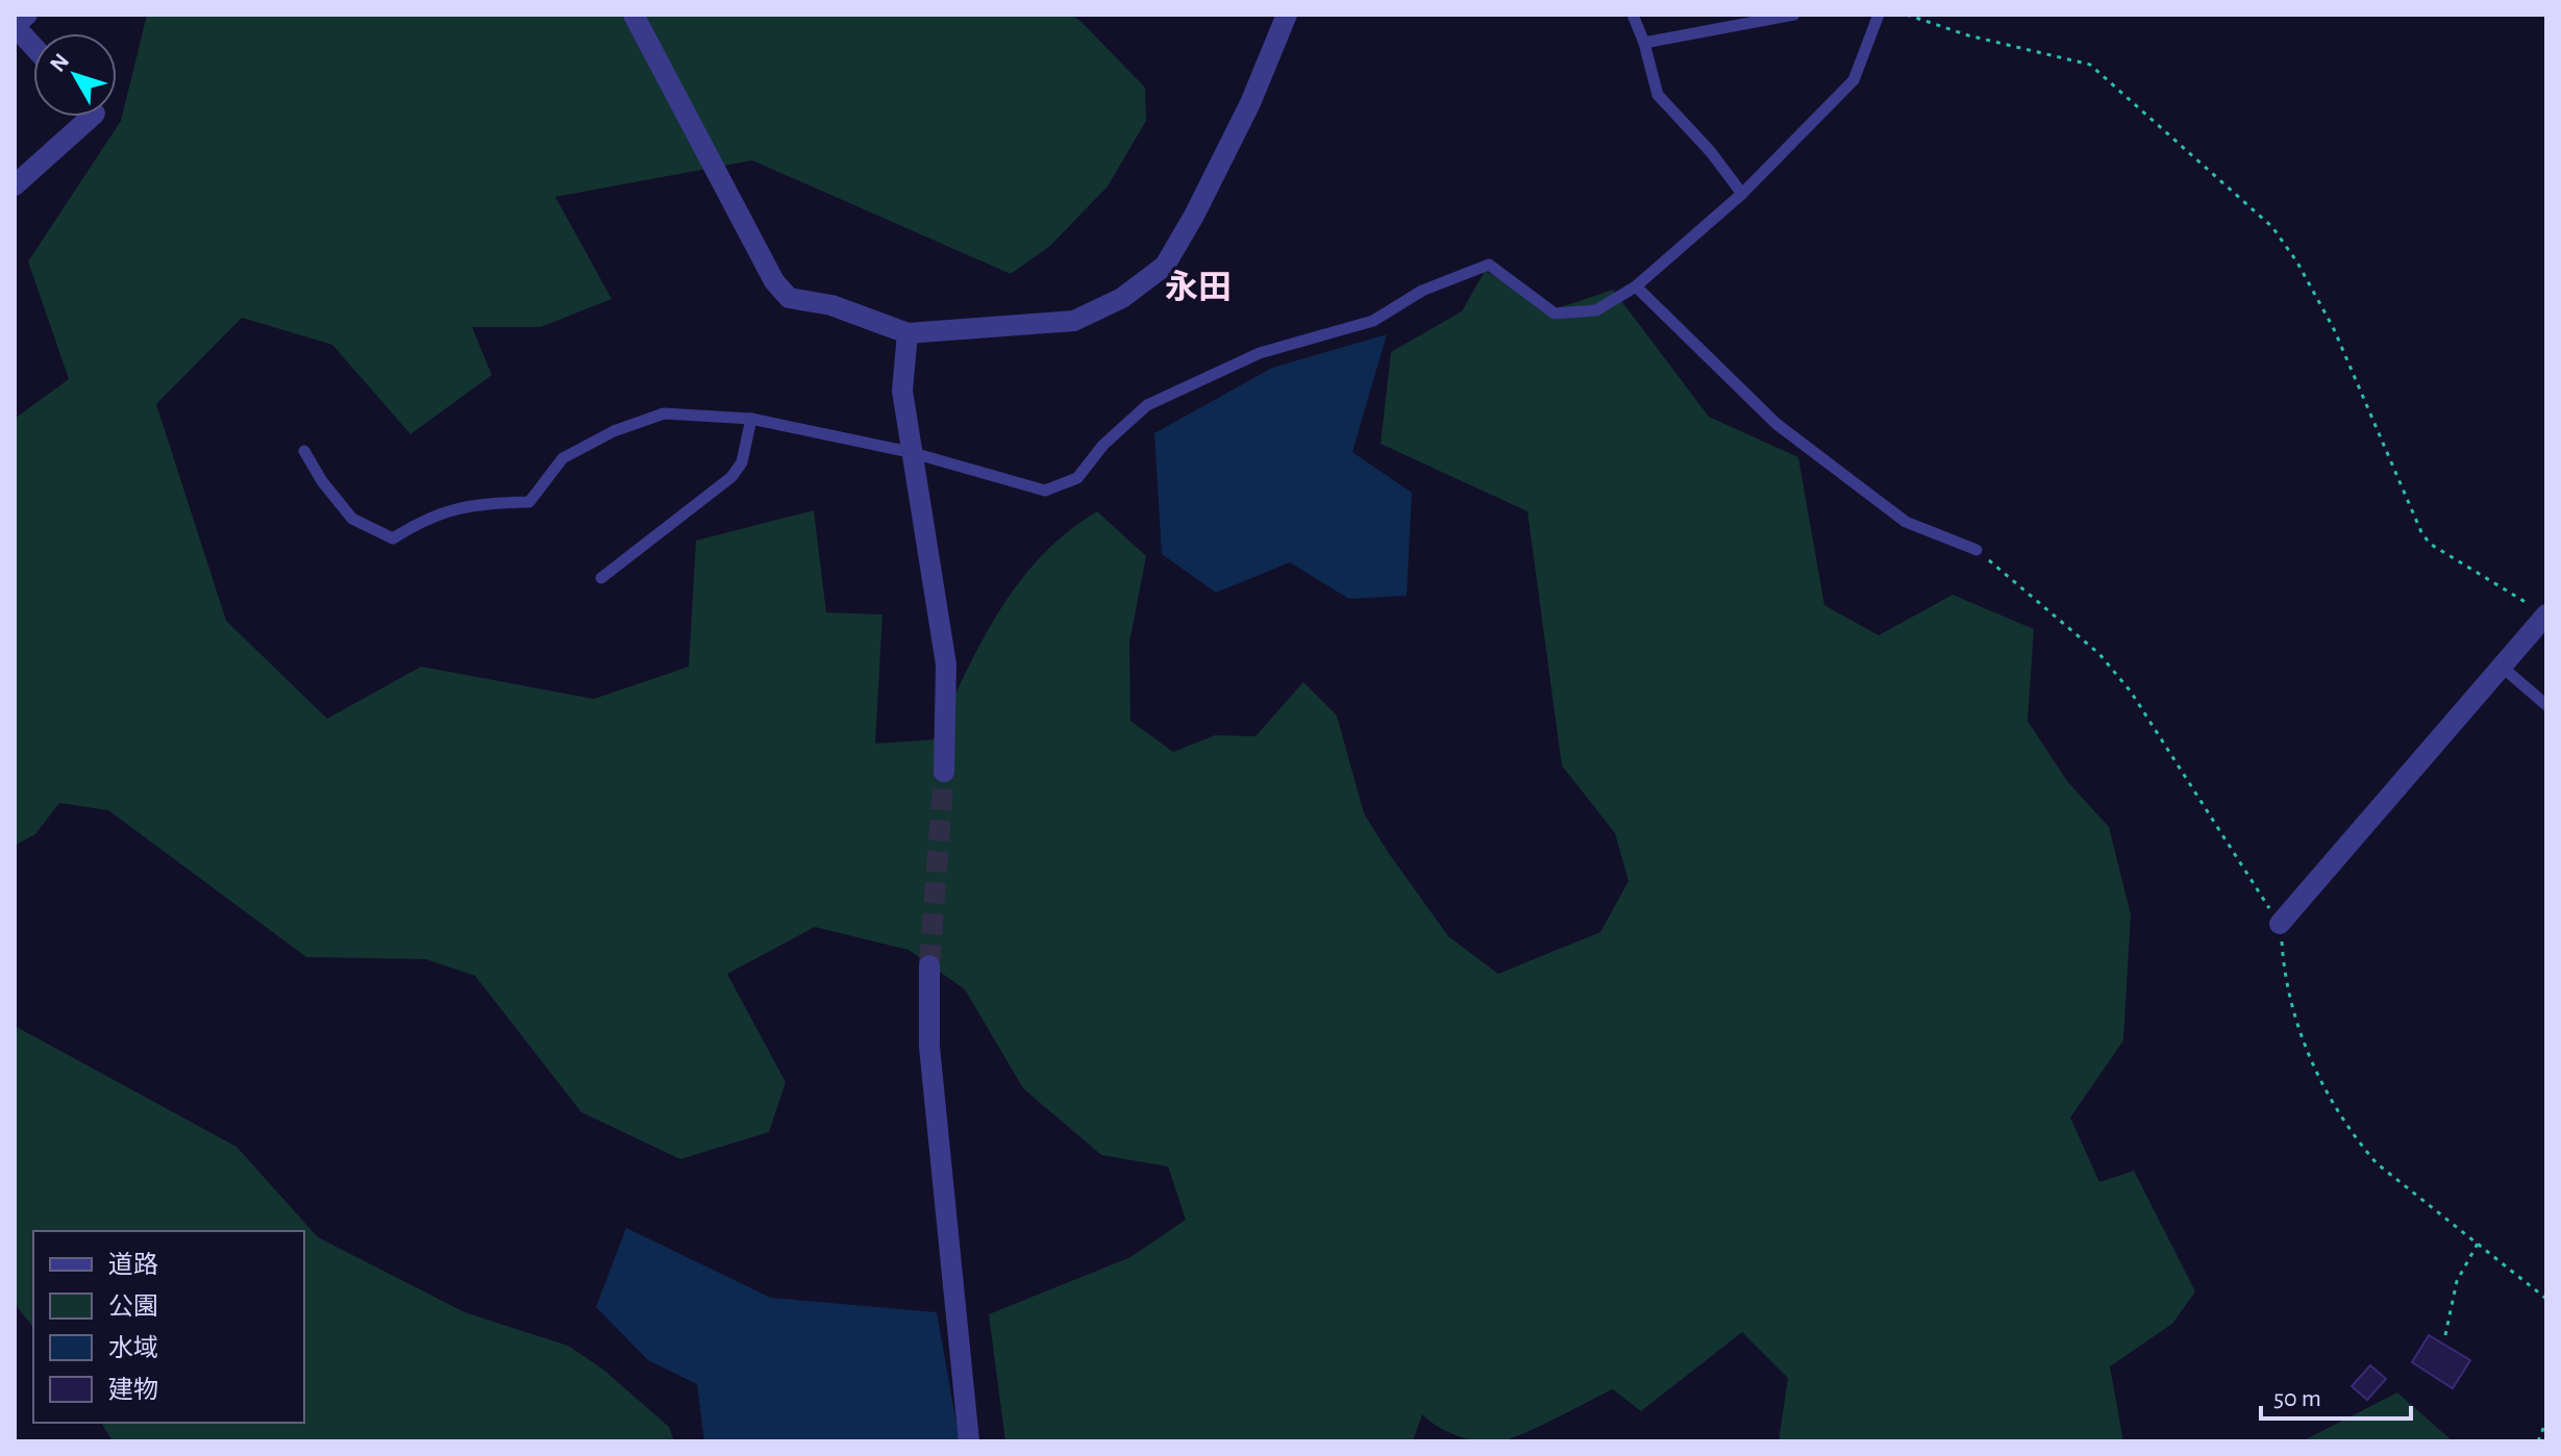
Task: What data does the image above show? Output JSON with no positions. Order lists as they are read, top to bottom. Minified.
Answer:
{"districts":["永田"],"legend":["道路","公園","水域","建物"],"scale_bar":"50 m","north":"top left"}
